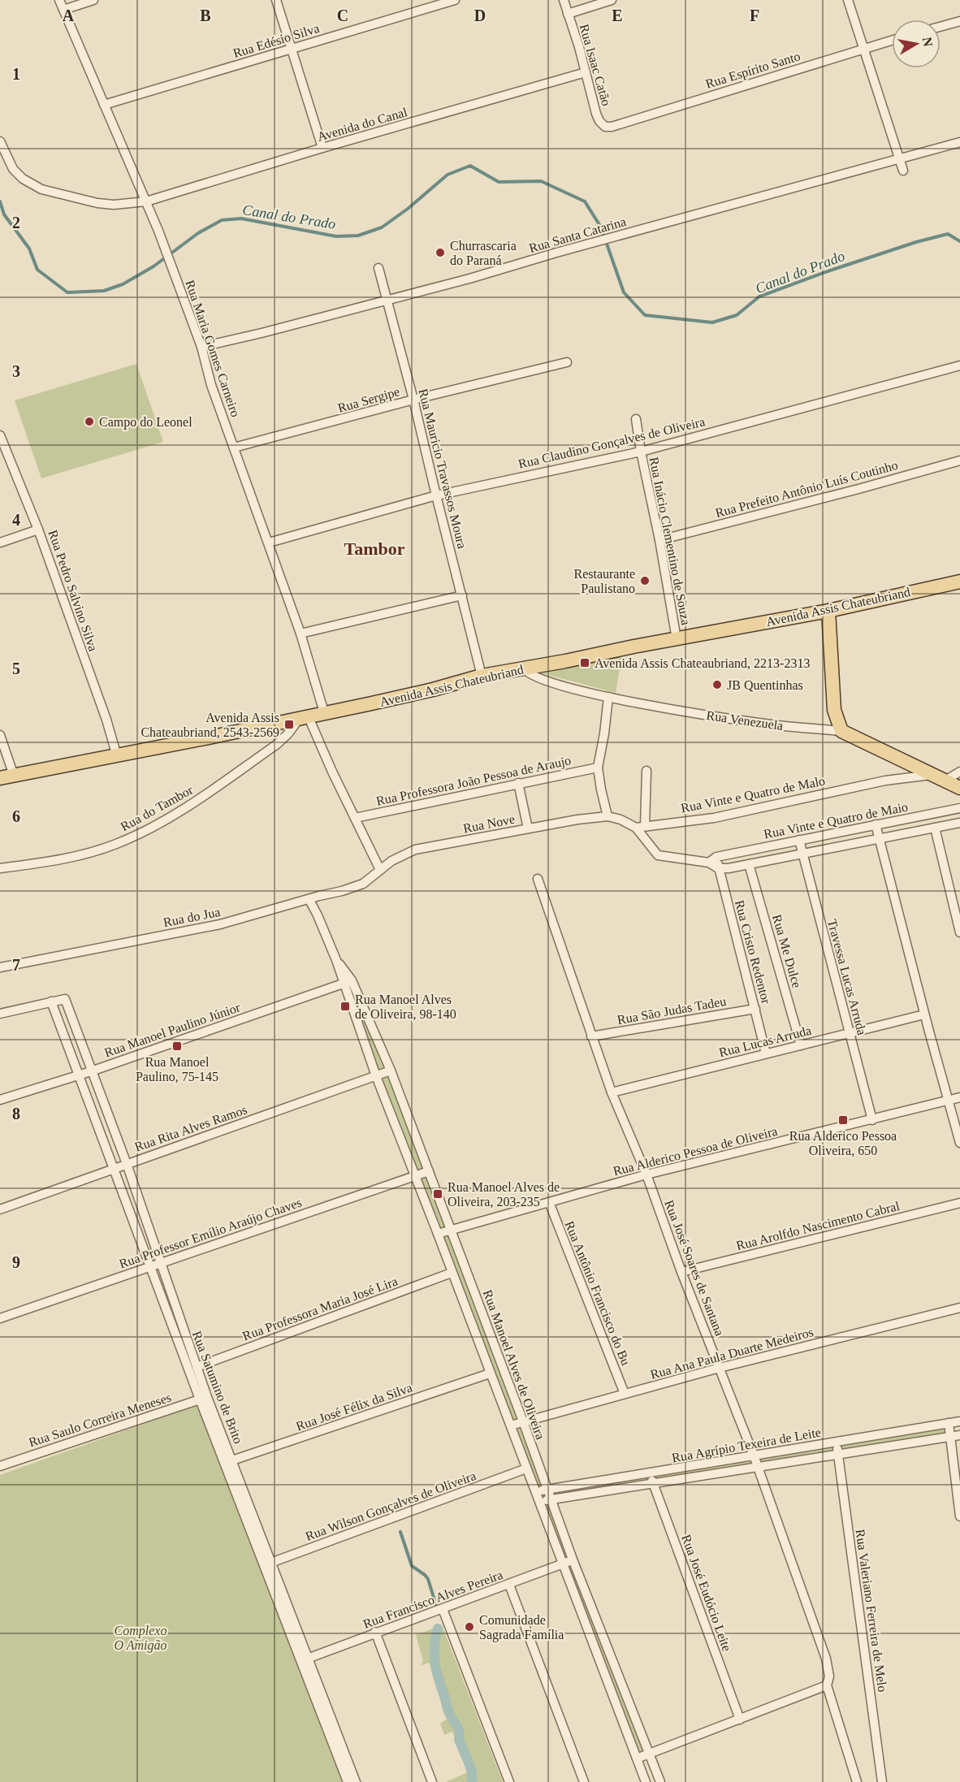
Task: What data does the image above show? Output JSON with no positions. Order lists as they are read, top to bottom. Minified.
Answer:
{"streets":{"main road":["Avenida Assis Chateubriand","Rua Venezuela"],"street":["Rua Edésio Silva","Rua Isaac Catão","Rua Espírito Santo","Avenida do Canal","Rua Santa Catarina","Rua Maria Gomes Carneiro","Rua Sergipe","Rua Claudino Gonçalves de Oliveira","Rua Mauricio Travassos Moura","Rua Prefeito Antônio Luís Coutinho","Rua Inácio Clementino de Souza","Rua Pedro Salvino Silva","Rua Professora João Pessoa de Araujo","Rua Vinte e Quatro de Malo","Rua do Tambor","Rua Vinte e Quatro de Maio","Rua Nove","Rua do Jua","Rua Me Dulce","Rua Cristo Redentor","Travessa Lucas Arruda","Rua São Judas Tadeu","Rua Manoel Paulino Júnior","Rua Lucas Arruda","Rua Rita Alves Ramos","Rua Alderico Pessoa de Oliveira","Rua Arolfdo Nascimento Cabral","Rua Professor Emílio Araújo Chaves","Rua José Soares de Santana","Rua Antônio Francisco do Bu","Rua Professora Maria José Lira","Rua Ana Paula Duarte Medeiros","Rua Manoel Alves de Oliveira","Rua Satumino de Brito","Rua José Félix da Silva","Rua Saulo Correira Meneses","Rua Agrípio Texeira de Leite","Rua Wilson Gonçalves de Oliveira","Rua José Eudócio Leite","Rua Francisco Alves Pereira","Rua Valeriano Ferreira de Melo"]},"crossings":[["Rua Edésio Silva","Rua Maria Gomes Carneiro"],["Rua Isaac Catão","Rua Espírito Santo"],["Rua Isaac Catão","Avenida do Canal"],["Avenida do Canal","Rua Maria Gomes Carneiro"],["Rua Santa Catarina","Rua Maria Gomes Carneiro"],["Rua Santa Catarina","Rua Mauricio Travassos Moura"],["Rua Maria Gomes Carneiro","Rua Sergipe"],["Rua Maria Gomes Carneiro","Rua Claudino Gonçalves de Oliveira"],["Rua Maria Gomes Carneiro","Avenida Assis Chateubriand"],["Rua Sergipe","Rua Mauricio Travassos Moura"],["Rua Claudino Gonçalves de Oliveira","Rua Mauricio Travassos Moura"],["Rua Claudino Gonçalves de Oliveira","Rua Inácio Clementino de Souza"],["Rua Mauricio Travassos Moura","Avenida Assis Chateubriand"],["Rua Prefeito Antônio Luís Coutinho","Rua Inácio Clementino de Souza"],["Rua Inácio Clementino de Souza","Avenida Assis Chateubriand"],["Rua Pedro Salvino Silva","Avenida Assis Chateubriand"],["Avenida Assis Chateubriand","Rua Venezuela"],["Avenida Assis Chateubriand","Rua do Tambor"],["Rua Venezuela","Rua Vinte e Quatro de Malo"],["Rua Vinte e Quatro de Maio","Rua Me Dulce"],["Rua Vinte e Quatro de Maio","Rua Cristo Redentor"],["Rua Vinte e Quatro de Maio","Travessa Lucas Arruda"],["Rua Nove","Rua do Jua"],["Rua do Jua","Rua Manoel Alves de Oliveira"],["Rua Me Dulce","Rua Lucas Arruda"],["Rua Cristo Redentor","Rua São Judas Tadeu"],["Rua Cristo Redentor","Rua Lucas Arruda"],["Travessa Lucas Arruda","Rua Lucas Arruda"],["Travessa Lucas Arruda","Rua Alderico Pessoa de Oliveira"],["Rua São Judas Tadeu","Rua José Soares de Santana"],["Rua Manoel Paulino Júnior","Rua Manoel Alves de Oliveira"],["Rua Manoel Paulino Júnior","Rua Satumino de Brito"],["Rua Lucas Arruda","Rua José Soares de Santana"],["Rua Rita Alves Ramos","Rua Manoel Alves de Oliveira"],["Rua Rita Alves Ramos","Rua Satumino de Brito"],["Rua Alderico Pessoa de Oliveira","Rua José Soares de Santana"],["Rua Alderico Pessoa de Oliveira","Rua Antônio Francisco do Bu"],["Rua Alderico Pessoa de Oliveira","Rua Manoel Alves de Oliveira"],["Rua Arolfdo Nascimento Cabral","Rua José Soares de Santana"],["Rua Professor Emílio Araújo Chaves","Rua Manoel Alves de Oliveira"],["Rua Professor Emílio Araújo Chaves","Rua Satumino de Brito"],["Rua José Soares de Santana","Rua Ana Paula Duarte Medeiros"],["Rua José Soares de Santana","Rua Agrípio Texeira de Leite"],["Rua Antônio Francisco do Bu","Rua Ana Paula Duarte Medeiros"],["Rua Professora Maria José Lira","Rua Manoel Alves de Oliveira"],["Rua Professora Maria José Lira","Rua Satumino de Brito"],["Rua Ana Paula Duarte Medeiros","Rua Manoel Alves de Oliveira"],["Rua Manoel Alves de Oliveira","Rua José Félix da Silva"],["Rua Manoel Alves de Oliveira","Rua Agrípio Texeira de Leite"],["Rua Manoel Alves de Oliveira","Rua Wilson Gonçalves de Oliveira"],["Rua Manoel Alves de Oliveira","Rua Francisco Alves Pereira"],["Rua Satumino de Brito","Rua José Félix da Silva"],["Rua Satumino de Brito","Rua Saulo Correira Meneses"],["Rua Satumino de Brito","Rua Wilson Gonçalves de Oliveira"],["Rua Satumino de Brito","Rua Francisco Alves Pereira"],["Rua Agrípio Texeira de Leite","Rua José Eudócio Leite"],["Rua Agrípio Texeira de Leite","Rua Valeriano Ferreira de Melo"]],"districts":["Tambor"],"water":["Canal do Prado"],"parks":["Complexo O Amigão"],"places":{"other":["Churrascaria do Paraná","Campo do Leonel","Restaurante Paulistano","JB Quentinhas","Comunidade Sagrada Família"],"transit":["Avenida Assis Chateaubriand, 2213-2313","Avenida Assis Chateaubriand, 2543-2569","Rua Manoel Alves de Oliveira, 98-140","Rua Manoel Paulino, 75-145","Rua Alderico Pessoa Oliveira, 650","Rua Manoel Alves de Oliveira, 203-235"]},"north":"right","grid":{"columns":["A","B","C","D","E","F"],"rows":["1","2","3","4","5","6","7","8","9"]}}
